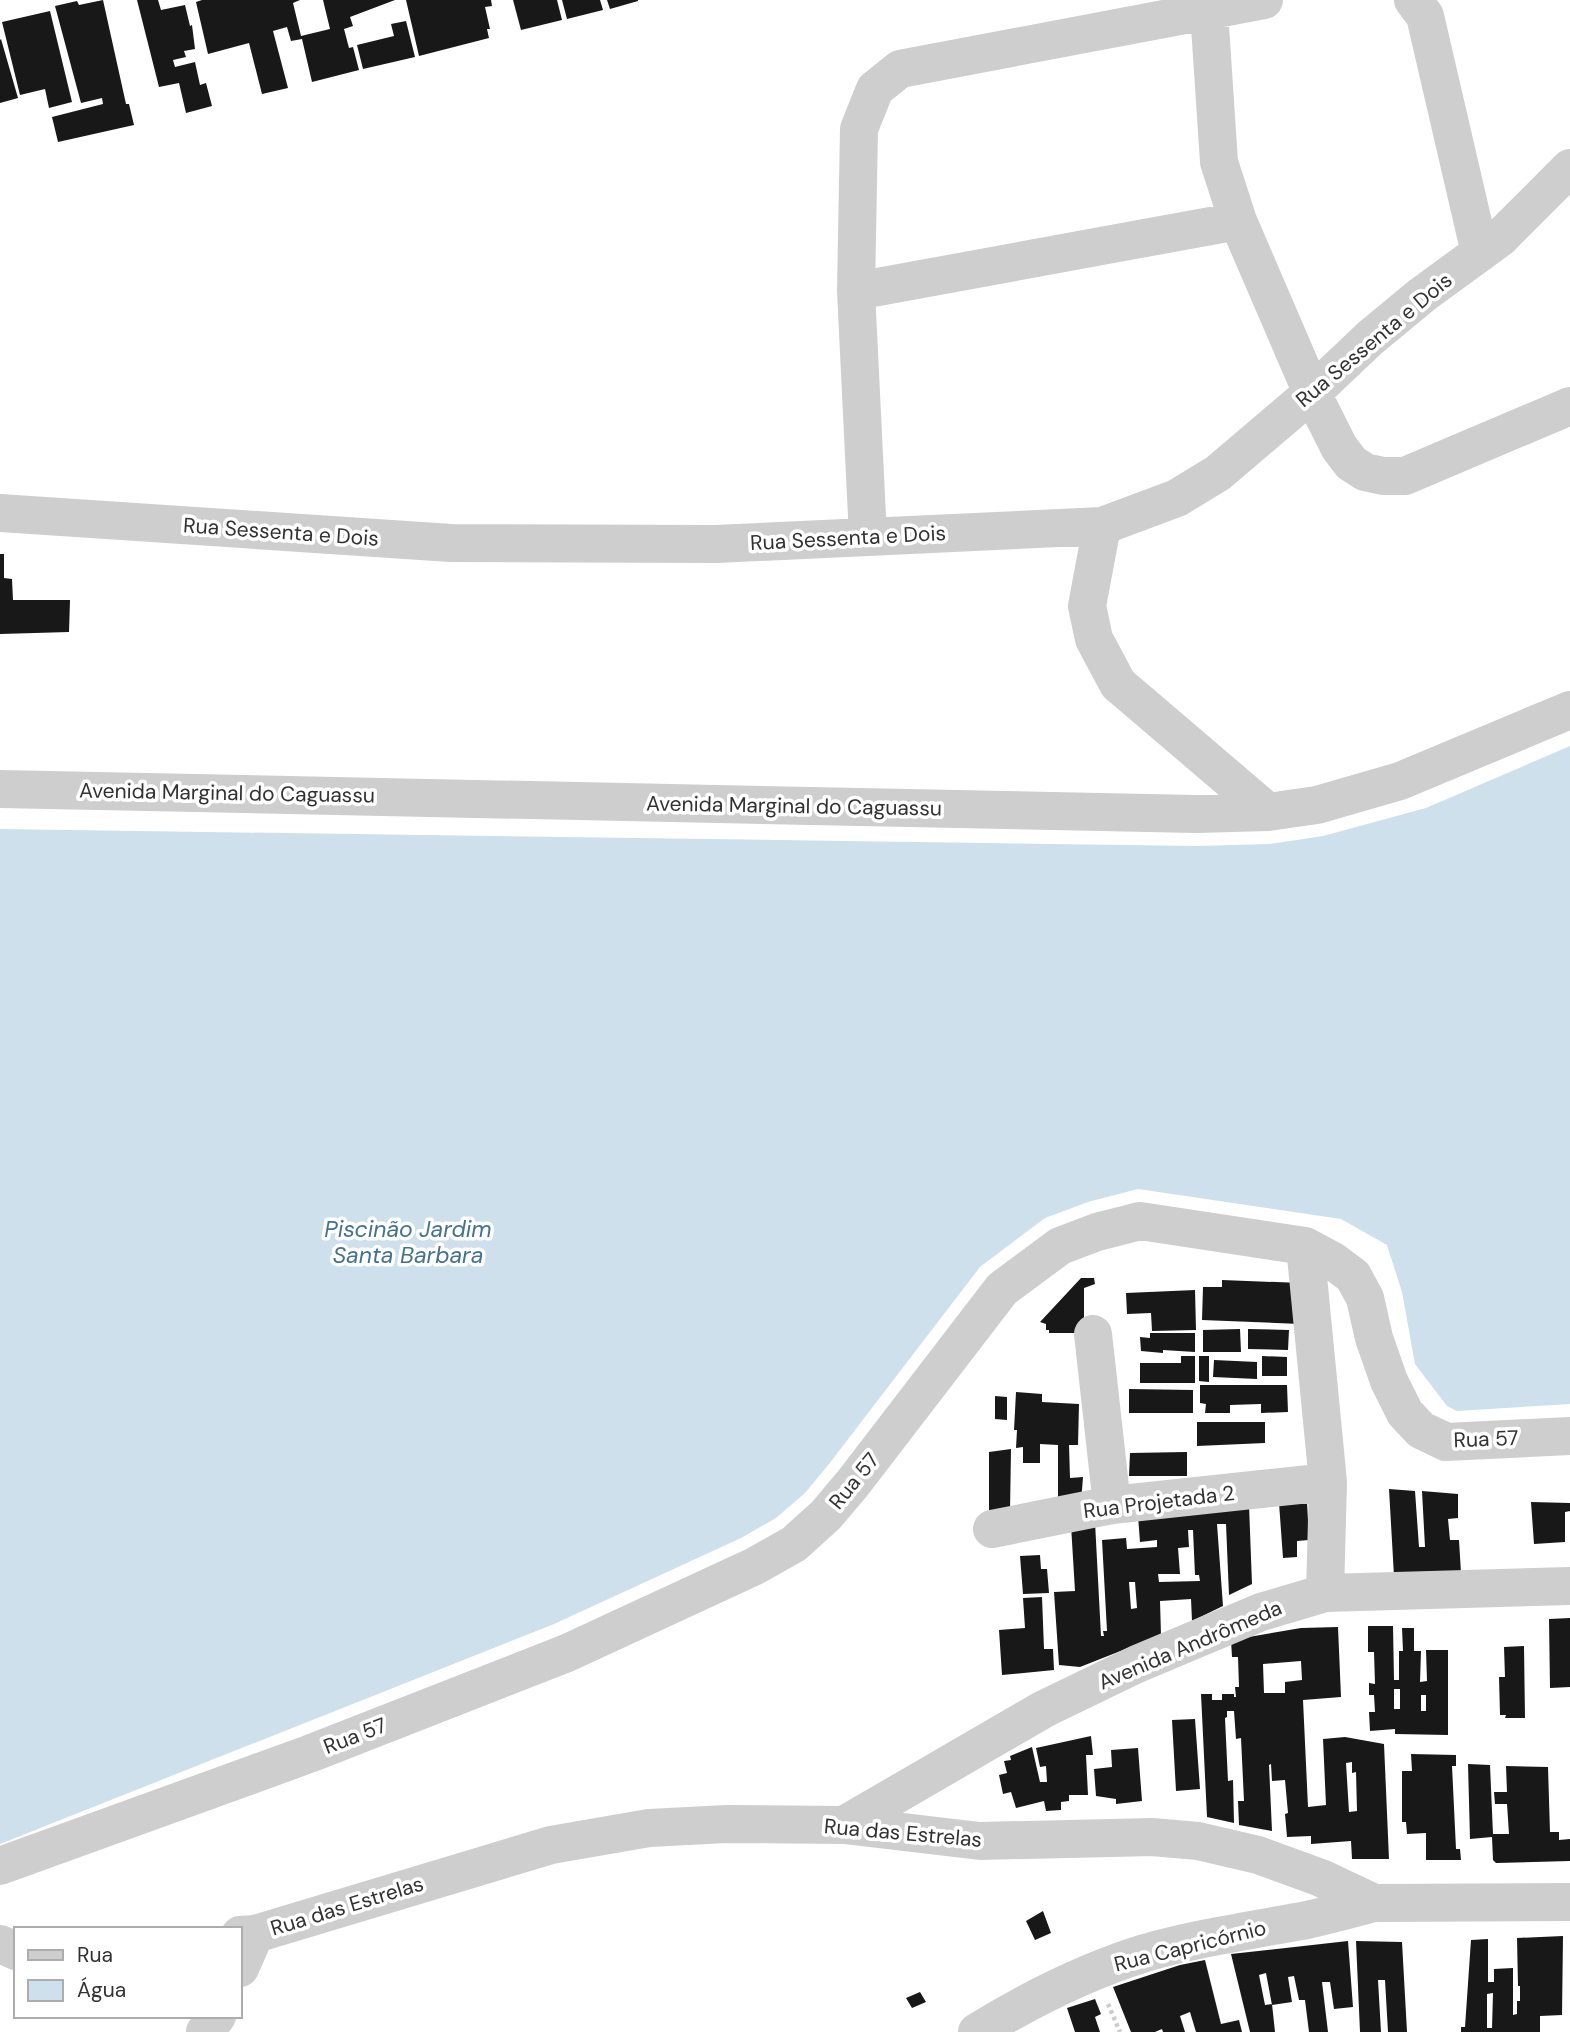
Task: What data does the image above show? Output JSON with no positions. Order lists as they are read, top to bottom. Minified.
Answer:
{"streets":{"street":["Rua Sessenta e Dois","Avenida Marginal do Caguassu","Rua 57","Rua Projetada 2","Avenida Andrômeda","Rua das Estrelas","Rua Capricórnio"]},"crossings":[["Avenida Andrômeda","Rua das Estrelas"],["Rua das Estrelas","Rua Capricórnio"]],"water":["Piscinão Jardim Santa Barbara"],"legend":["Rua","Água"]}
